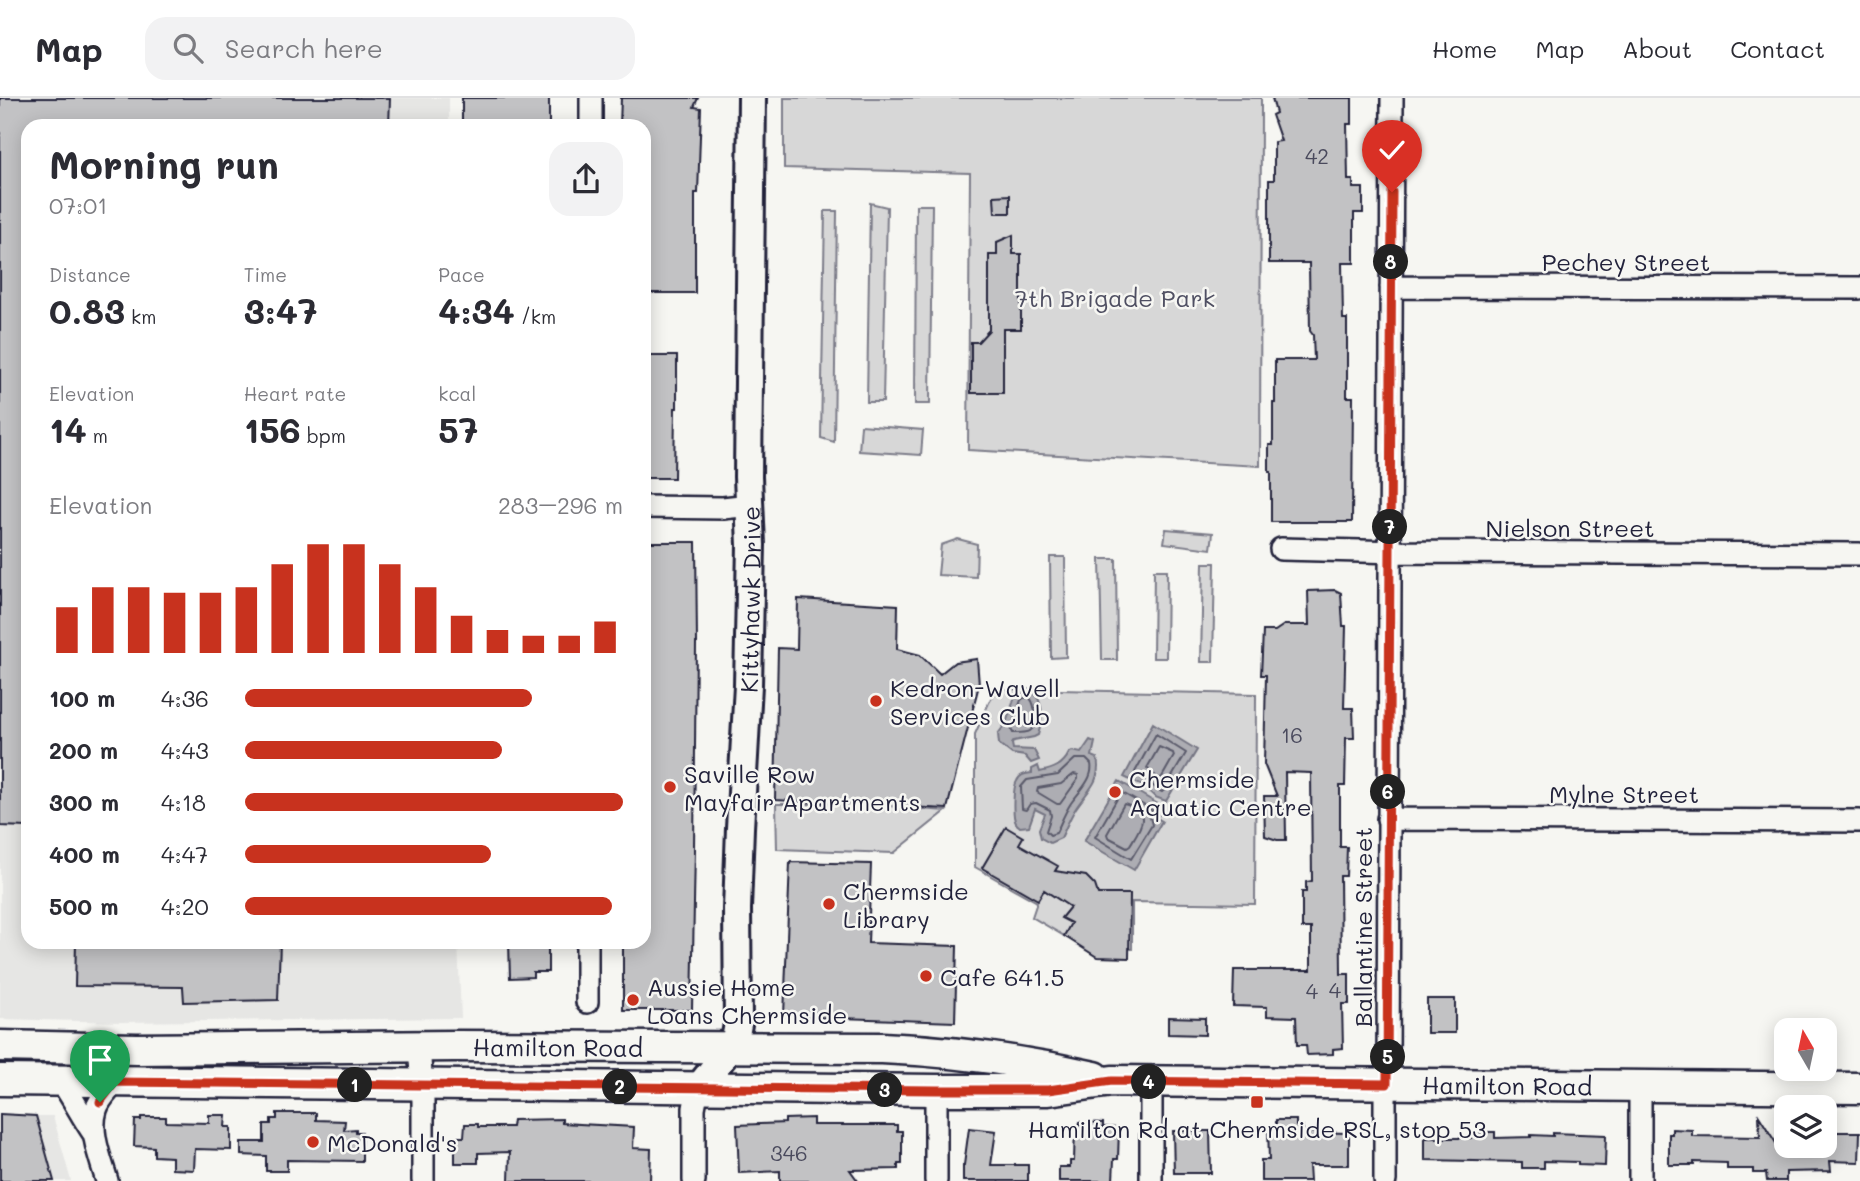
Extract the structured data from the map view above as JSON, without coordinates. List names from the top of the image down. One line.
{"streets":{"main road":["Hamilton Road"],"street":["Pechey Street","Nielson Street","Kittyhawk Drive","Mylne Street","Ballantine Street"]},"crossings":[["Pechey Street","Ballantine Street"],["Nielson Street","Ballantine Street"],["Kittyhawk Drive","Hamilton Road"],["Mylne Street","Ballantine Street"],["Ballantine Street","Hamilton Road"]],"parks":["7th Brigade Park"],"places":{"other":["Kedron-Wavell Services Club","Saville Row Mayfair Apartments","Chermside Aquatic Centre","Chermside Library","Cafe 641.5","Aussie Home Loans Chermside","McDonald's"],"transit":["Hamilton Rd at Chermside RSL, stop 53"]},"house_numbers":["42","16","4","4","346"],"north":"top","page":{"header":"Map","search":"Search here","nav":["Home","Map","About","Contact"],"heading":["Morning run","07:01"],"stats":[["Distance","0.83 km"],["Time","3:47"],["Pace","4:34 /km"],["Elevation","14 m"],["Heart rate","156 bpm"],["kcal","57"]],"pins":["8","7","6","5","4","1","2","3"],"chart":["Elevation","283–296 m"],"list":[{"name":"100 m","note":"4:36"},{"name":"200 m","note":"4:43"},{"name":"300 m","note":"4:18"},{"name":"400 m","note":"4:47"},{"name":"500 m","note":"4:20"}]}}
